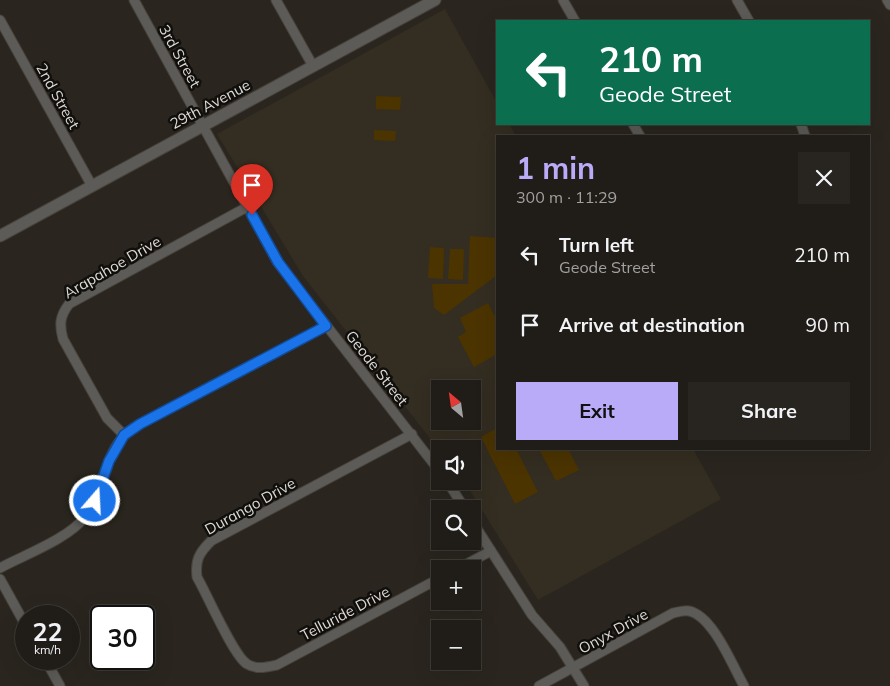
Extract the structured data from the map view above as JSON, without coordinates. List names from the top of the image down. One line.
{"streets":{"street":["3rd Street","2nd Street","29th Avenue","Arapahoe Drive","Geode Street","Durango Drive","Telluride Drive","Onyx Drive"]},"crossings":[["3rd Street","29th Avenue"],["3rd Street","Geode Street"],["2nd Street","29th Avenue"],["29th Avenue","Geode Street"],["Arapahoe Drive","Geode Street"],["Geode Street","Durango Drive"],["Durango Drive","Telluride Drive"]],"north":"top left","page":{"turn":["210 m","Geode Street"],"heading":["1 min","300 m · 11:29"],"list":[{"name":"Turn left","note":"Geode Street","value":"210 m"},{"name":"Arrive at destination","value":"90 m"}],"buttons":["Exit","Share"],"map_buttons":["+","−"],"speed":"22 km/h","limit":"30"}}
